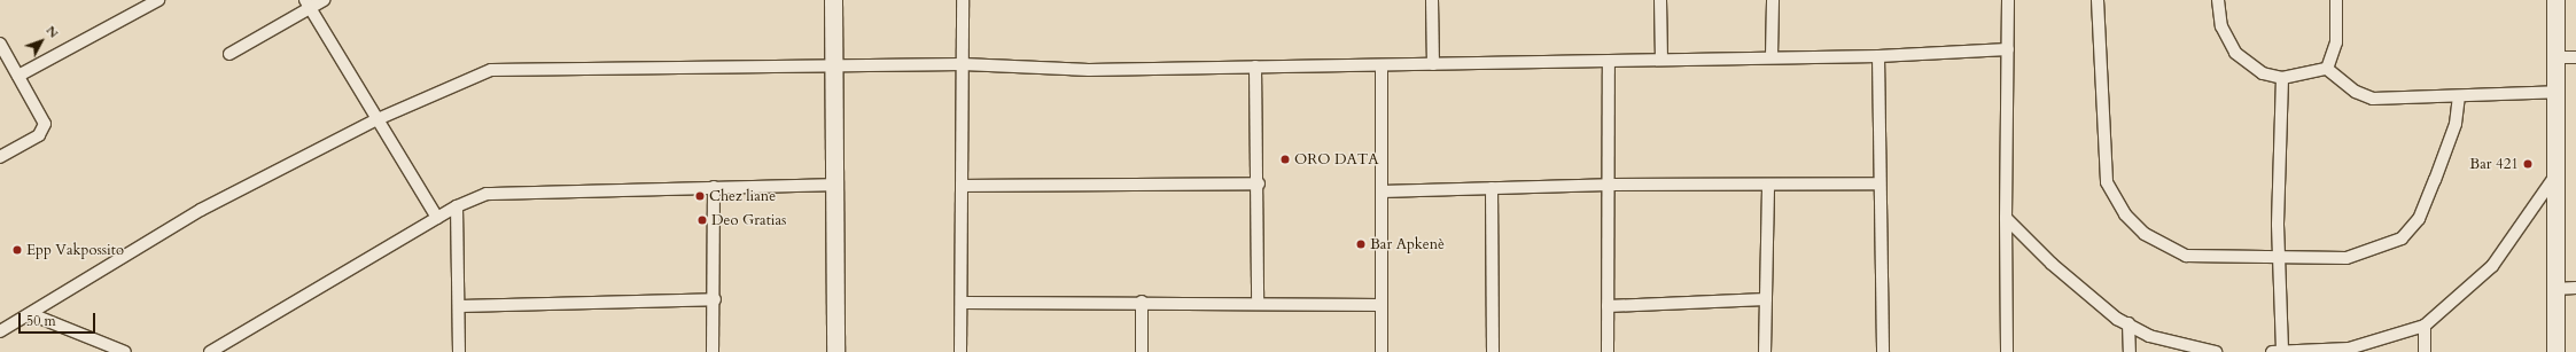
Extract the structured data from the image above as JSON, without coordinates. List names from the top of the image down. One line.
{"places":["ORO DATA","Bar 421","Chez liane","Deo Gratias","Bar Apkenè","Epp Vakpossito"],"scale_bar":"50 m","north":"top right"}
